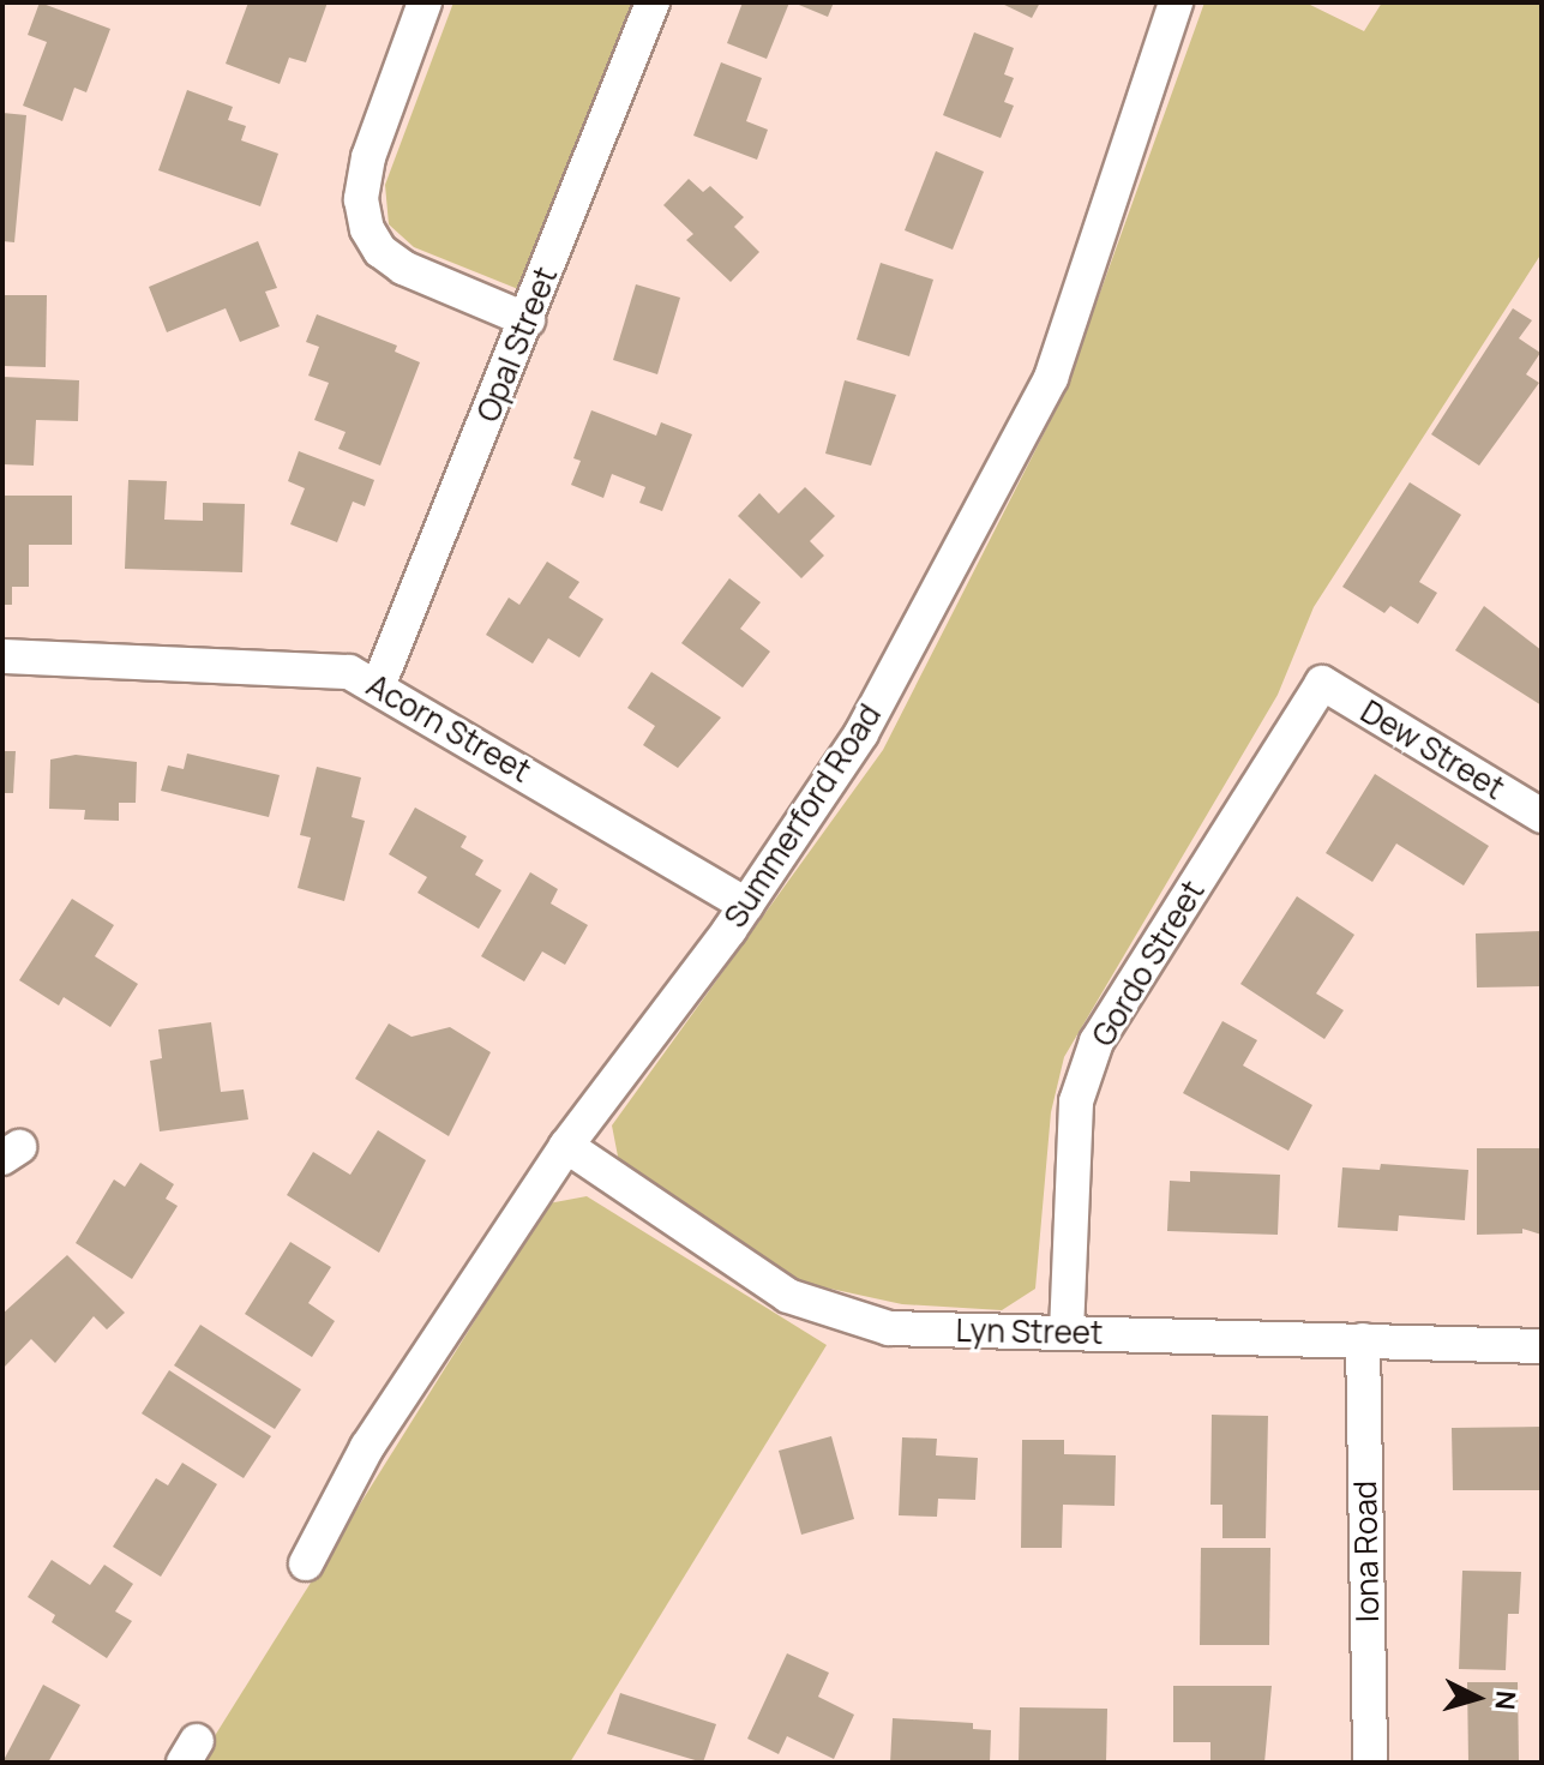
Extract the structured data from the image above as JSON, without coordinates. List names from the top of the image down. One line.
{"streets":{"street":["Opal Street","Acorn Street","Dew Street","Summerford Road","Gordo Street","Lyn Street","Iona Road"]},"crossings":[["Opal Street","Acorn Street"],["Acorn Street","Summerford Road"],["Dew Street","Gordo Street"],["Summerford Road","Lyn Street"],["Gordo Street","Lyn Street"],["Lyn Street","Iona Road"]],"north":"right"}
